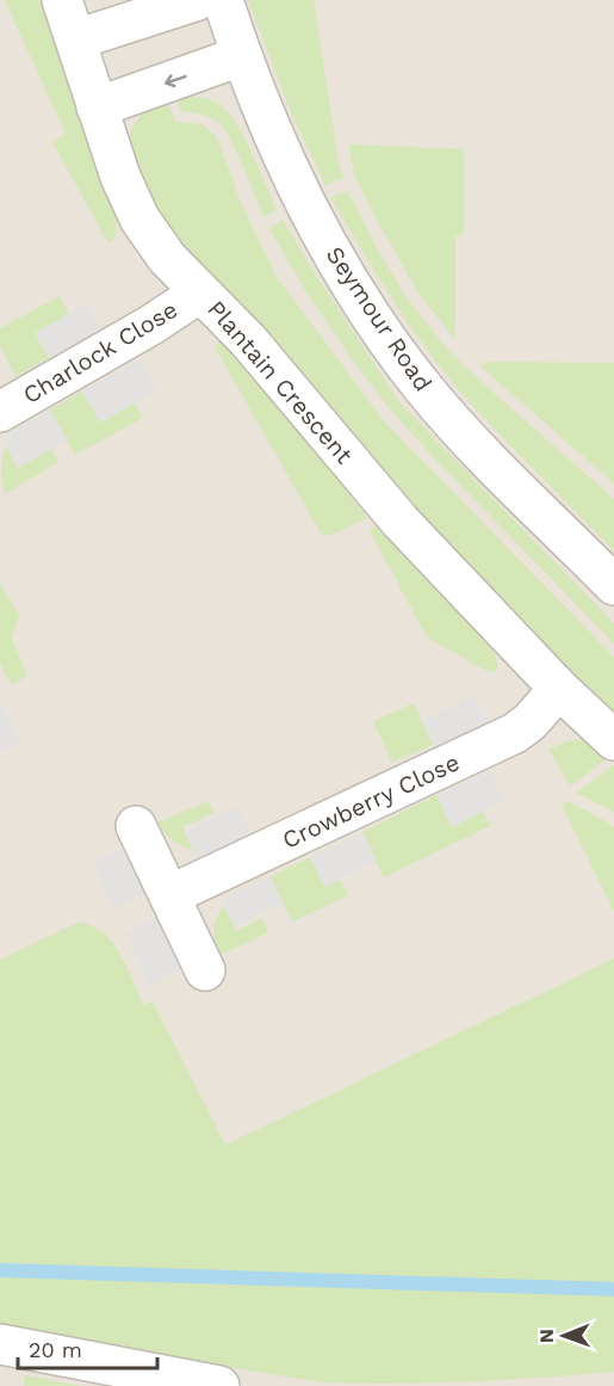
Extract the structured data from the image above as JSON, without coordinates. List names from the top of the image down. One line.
{"streets":{"street":["Seymour Road","Charlock Close","Plantain Crescent","Crowberry Close"]},"crossings":[["Charlock Close","Plantain Crescent"],["Plantain Crescent","Crowberry Close"]],"scale_bar":"20 m","north":"left"}
